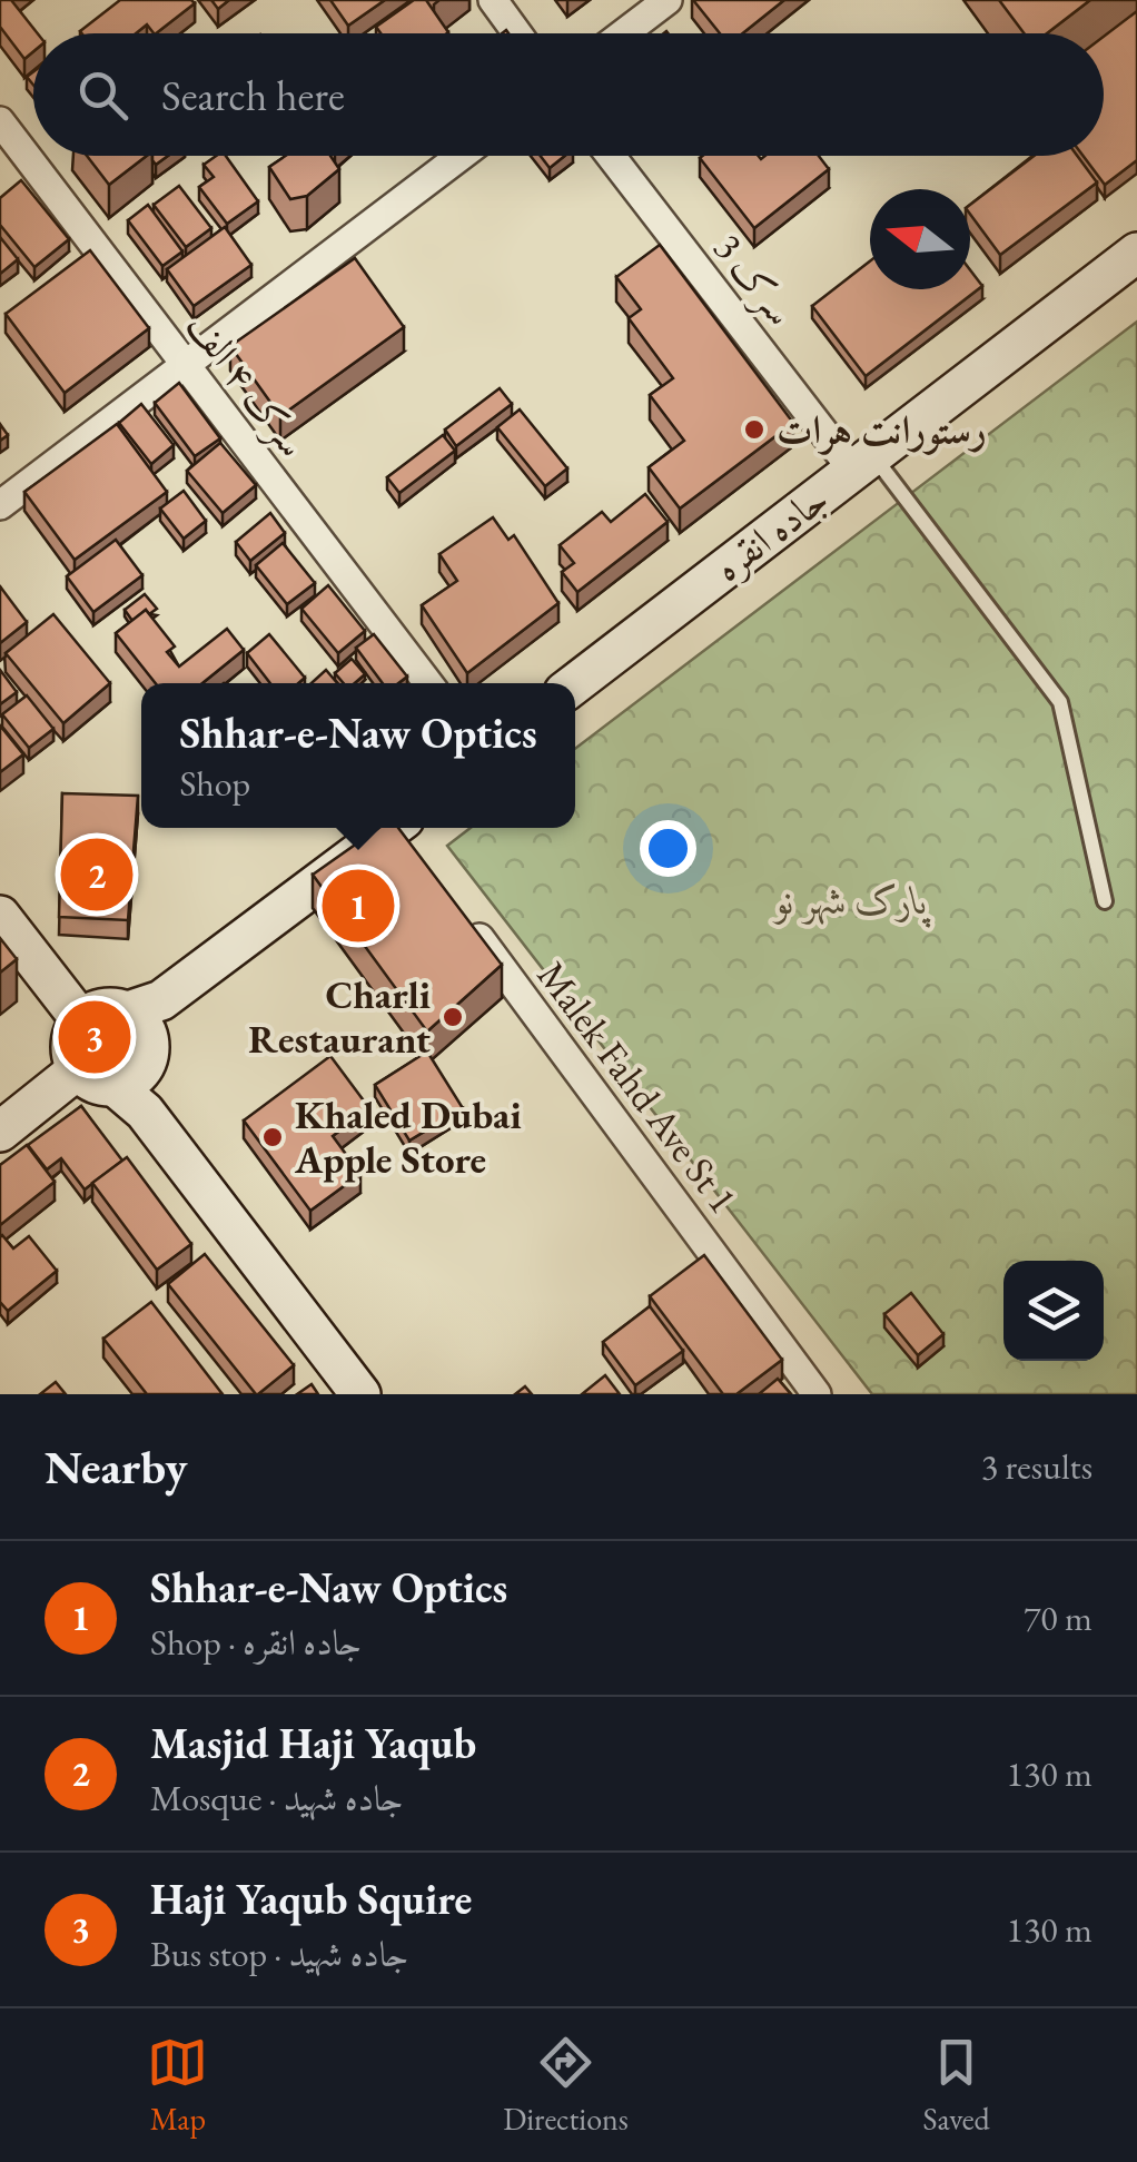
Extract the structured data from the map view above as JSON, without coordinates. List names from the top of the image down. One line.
{"streets":{"main road":["جاده انقره"],"street":["سرک 3","سرک ۴ الف","Malek Fahd Ave St 1"]},"crossings":[["سرک 3","جاده انقره"]],"parks":["پارک شهر نو"],"places":["رستورانت هرات","Charli Restaurant","Khaled Dubai Apple Store"],"north":"left","page":{"search":"Search here","popup":["Shhar-e-Naw Optics","Shop"],"pins":["2","1","3"],"heading":["Nearby","3 results"],"list":[{"mark":"1","name":"Shhar-e-Naw Optics","note":"Shop · جاده انقره","value":"70 m"},{"mark":"2","name":"Masjid Haji Yaqub","note":"Mosque · جاده شهید","value":"130 m"},{"mark":"3","name":"Haji Yaqub Squire","note":"Bus stop · جاده شهید","value":"130 m"}],"nav":["Map","Directions","Saved"]}}
